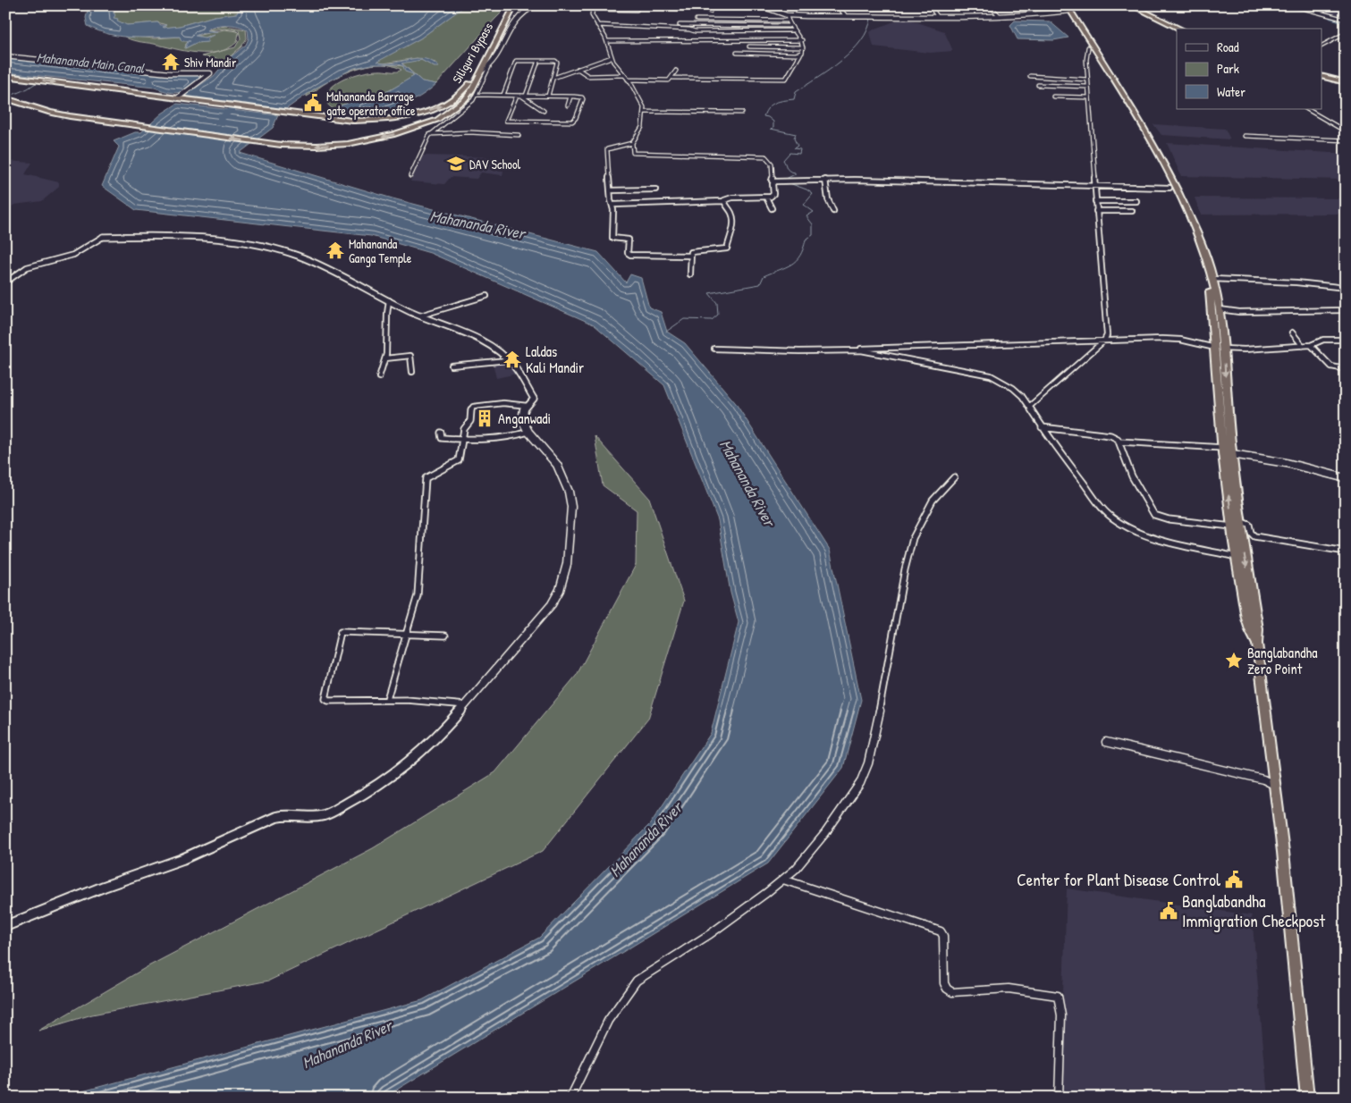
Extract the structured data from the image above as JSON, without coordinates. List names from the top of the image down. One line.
{"streets":{"highway":["Siliguri Bypass"]},"water":["Mahananda Main Canal","Mahananda River"],"places":{"temple":["Shiv Mandir","Mahananda Ganga Temple","Laldas Kali Mandir"],"public building":["Mahananda Barrage gate operator office","Center for Plant Disease Control","Banglabandha Immigration Checkpost"],"school or university":["DAV School"],"building":["Anganwadi"],"place":["Banglabandha Zero Point"]},"legend":["Road","Park","Water"]}
